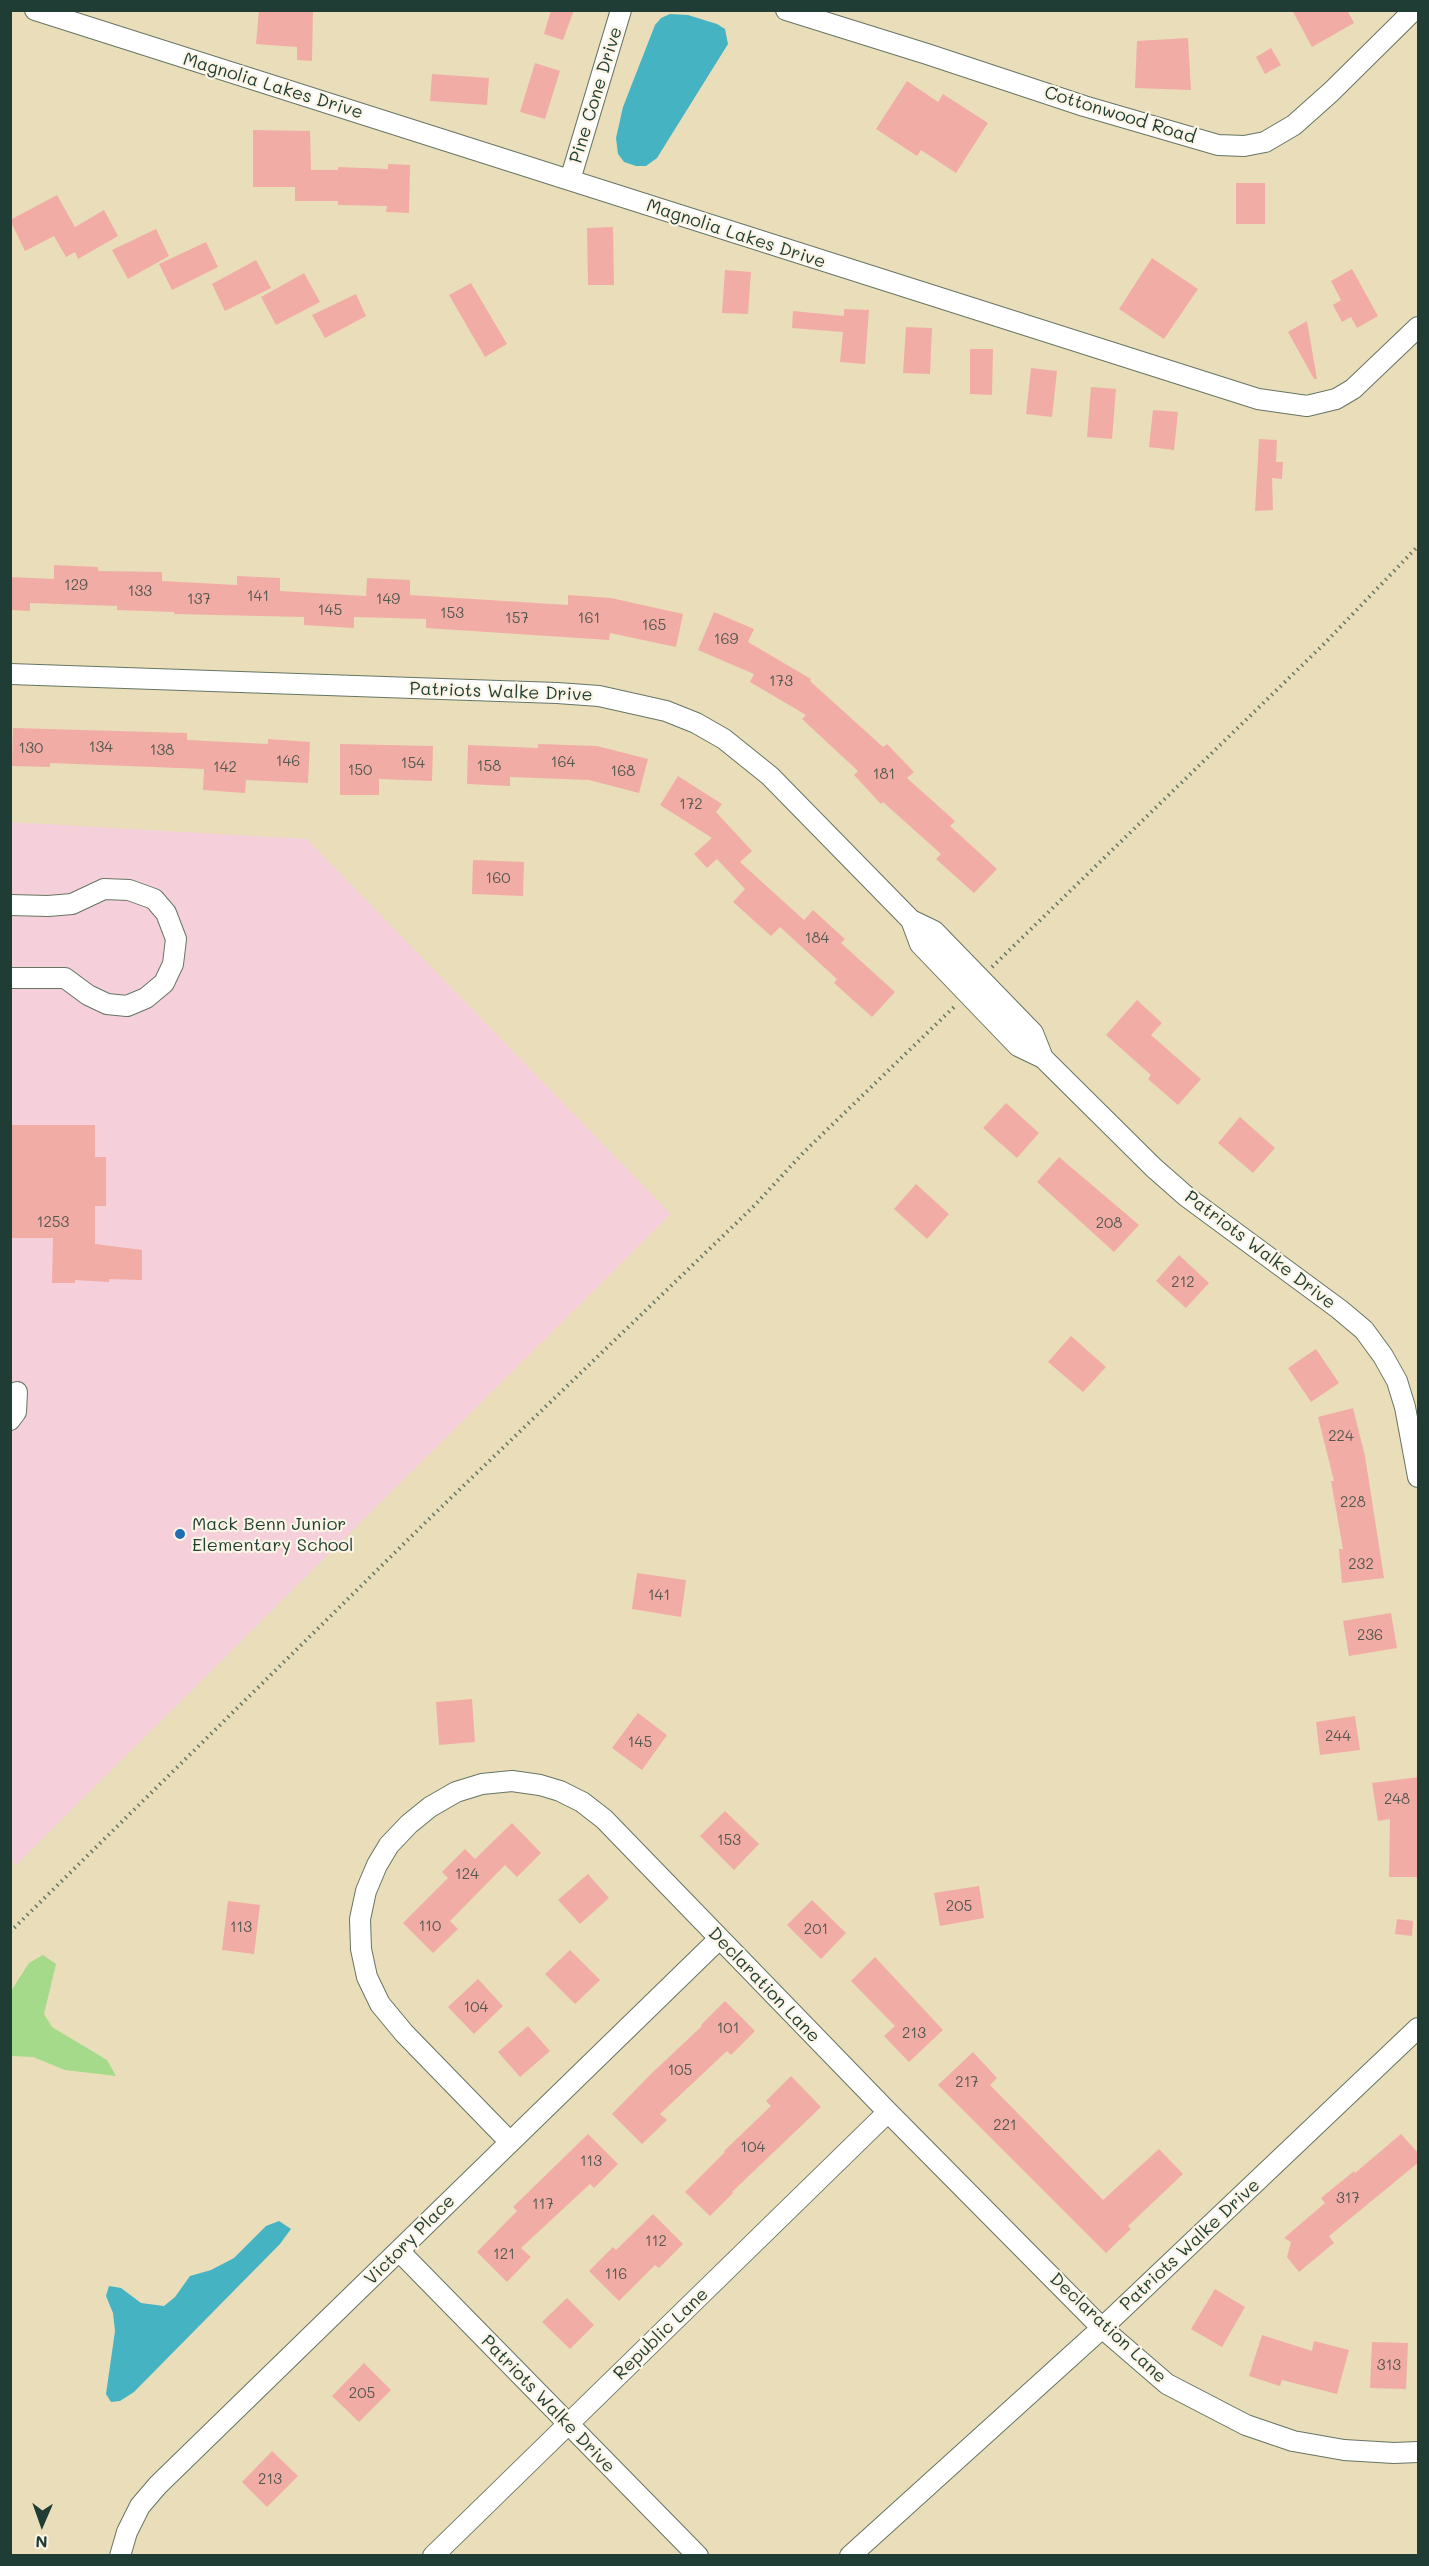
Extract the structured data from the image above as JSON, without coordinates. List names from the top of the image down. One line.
{"streets":{"street":["Magnolia Lakes Drive","Pine Cone Drive","Cottonwood Road","Patriots Walke Drive","Declaration Lane","Victory Place","Republic Lane"]},"crossings":[["Magnolia Lakes Drive","Pine Cone Drive"],["Patriots Walke Drive","Declaration Lane"],["Patriots Walke Drive","Victory Place"],["Patriots Walke Drive","Republic Lane"],["Declaration Lane","Victory Place"],["Declaration Lane","Republic Lane"]],"places":["Mack Benn Junior Elementary School"],"house_numbers":["129","133","141","137","149","145","153","157","161","165","169","173","134","130","138","146","164","154","158","142","150","168","181","172","160","184","1253","208","212","224","228","232","141","236","244","145","248","153","124","205","110","113","201","104","101","213","105","217","221","104","113","317","117","112","121","116","313","205","213"],"north":"bottom"}
